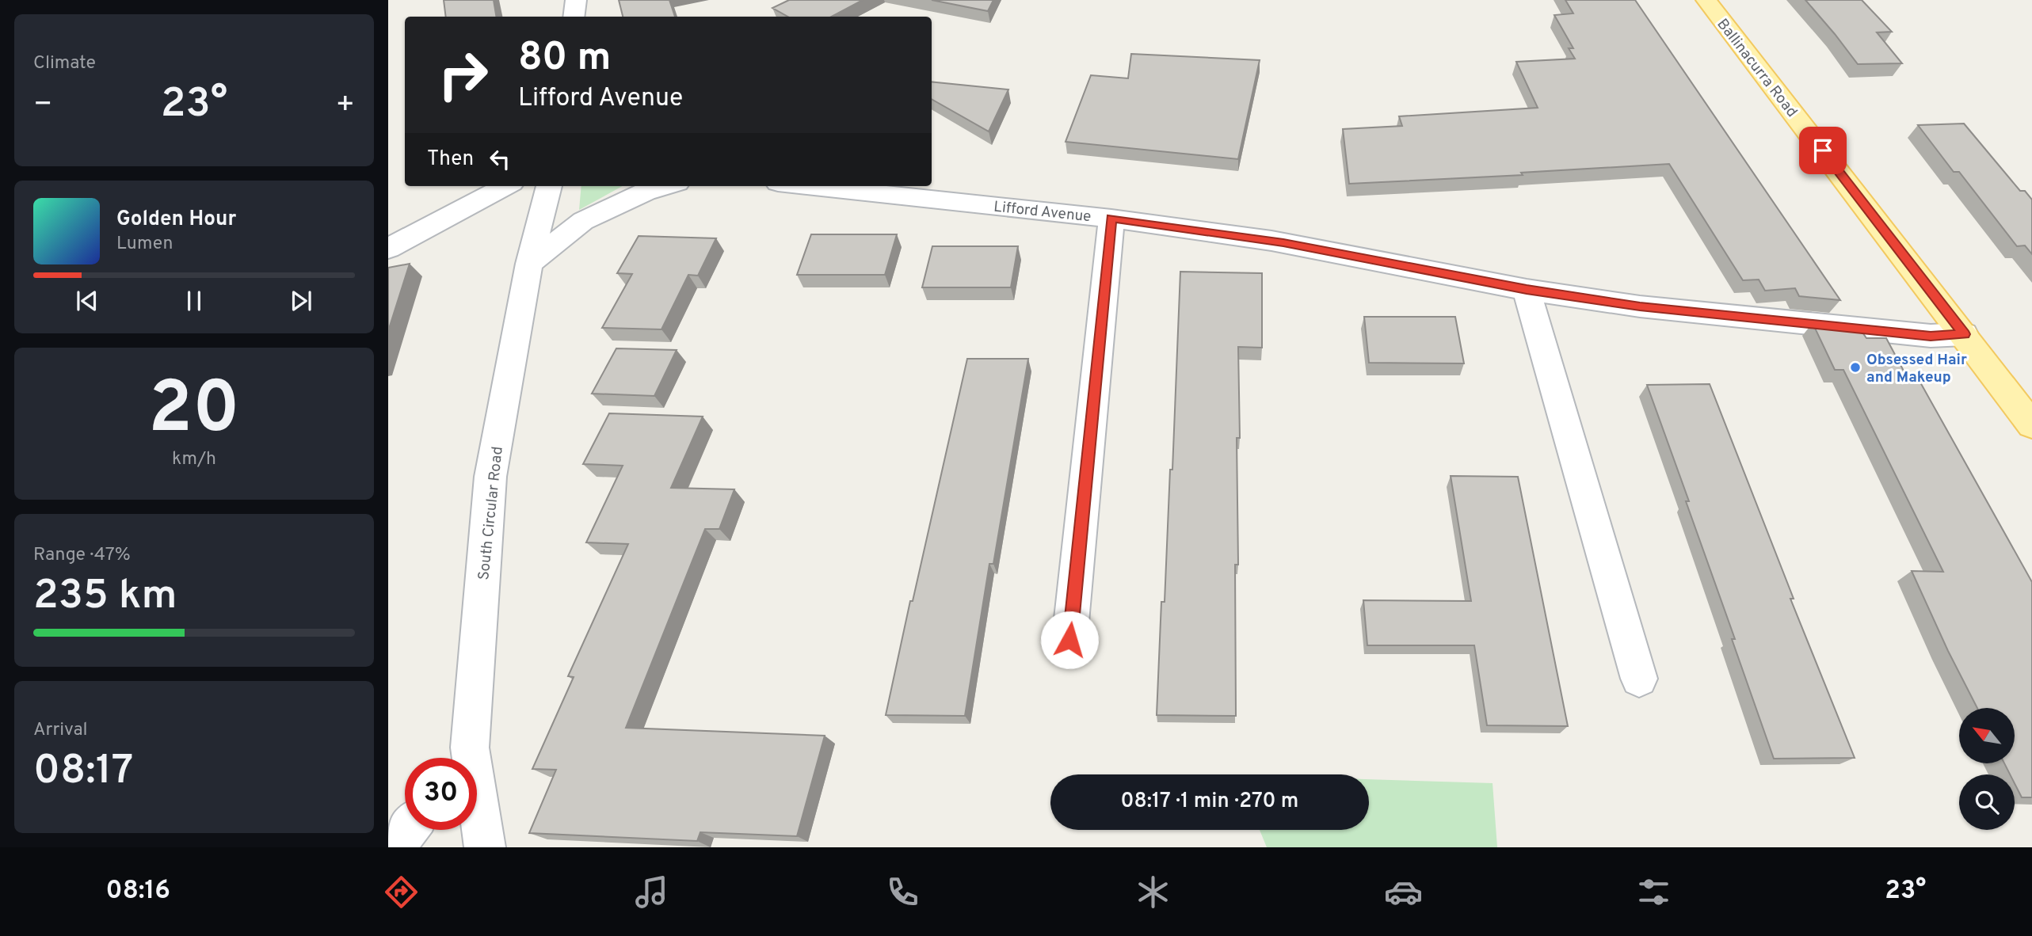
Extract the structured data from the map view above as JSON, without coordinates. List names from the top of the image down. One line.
{"streets":{"main road":["Ballinacurra Road"],"street":["Lifford Avenue","South Circular Road"]},"crossings":[["Ballinacurra Road","Lifford Avenue"]],"places":["Obsessed Hair and Makeup"],"north":"top left","page":{"tile":["Climate",["20","km/h"],["Range · 47%","235 km"],["Arrival","08:17"]],"turn":["80 m","Lifford Avenue"],"heat":["−","23°","+"],"then":"Then","song":["Golden Hour","Lumen"],"limit":"30","trip":"08:17 · 1 min · 270 m","tabs":["08:16","23°"]}}
